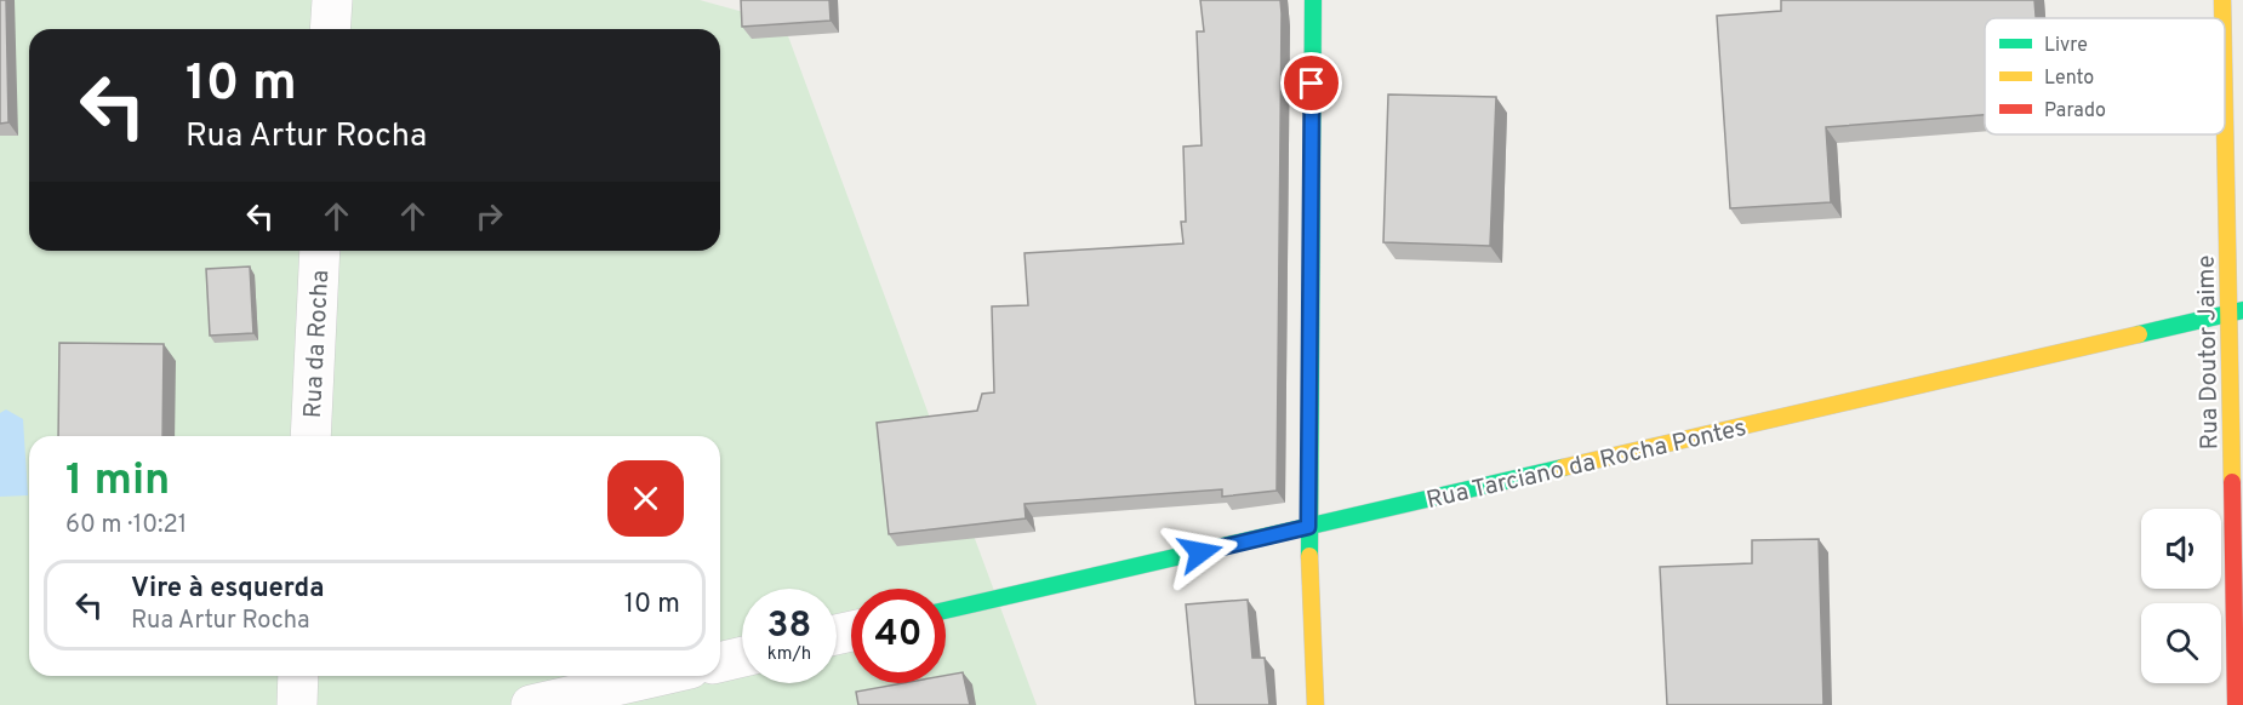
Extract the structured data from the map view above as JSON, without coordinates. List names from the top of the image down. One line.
{"streets":{"street":["Rua da Rocha","Rua Doutor Jaime","Rua Tarciano da Rocha Pontes"]},"crossings":[["Rua Doutor Jaime","Rua Tarciano da Rocha Pontes"]],"legend":["Livre","Lento","Parado"],"page":{"turn":["10 m","Rua Artur Rocha"],"heading":["1 min","60 m · 10:21"],"list":[{"name":"Vire à esquerda","note":"Rua Artur Rocha","value":"10 m"}],"speed":"38 km/h","limit":"40"}}
